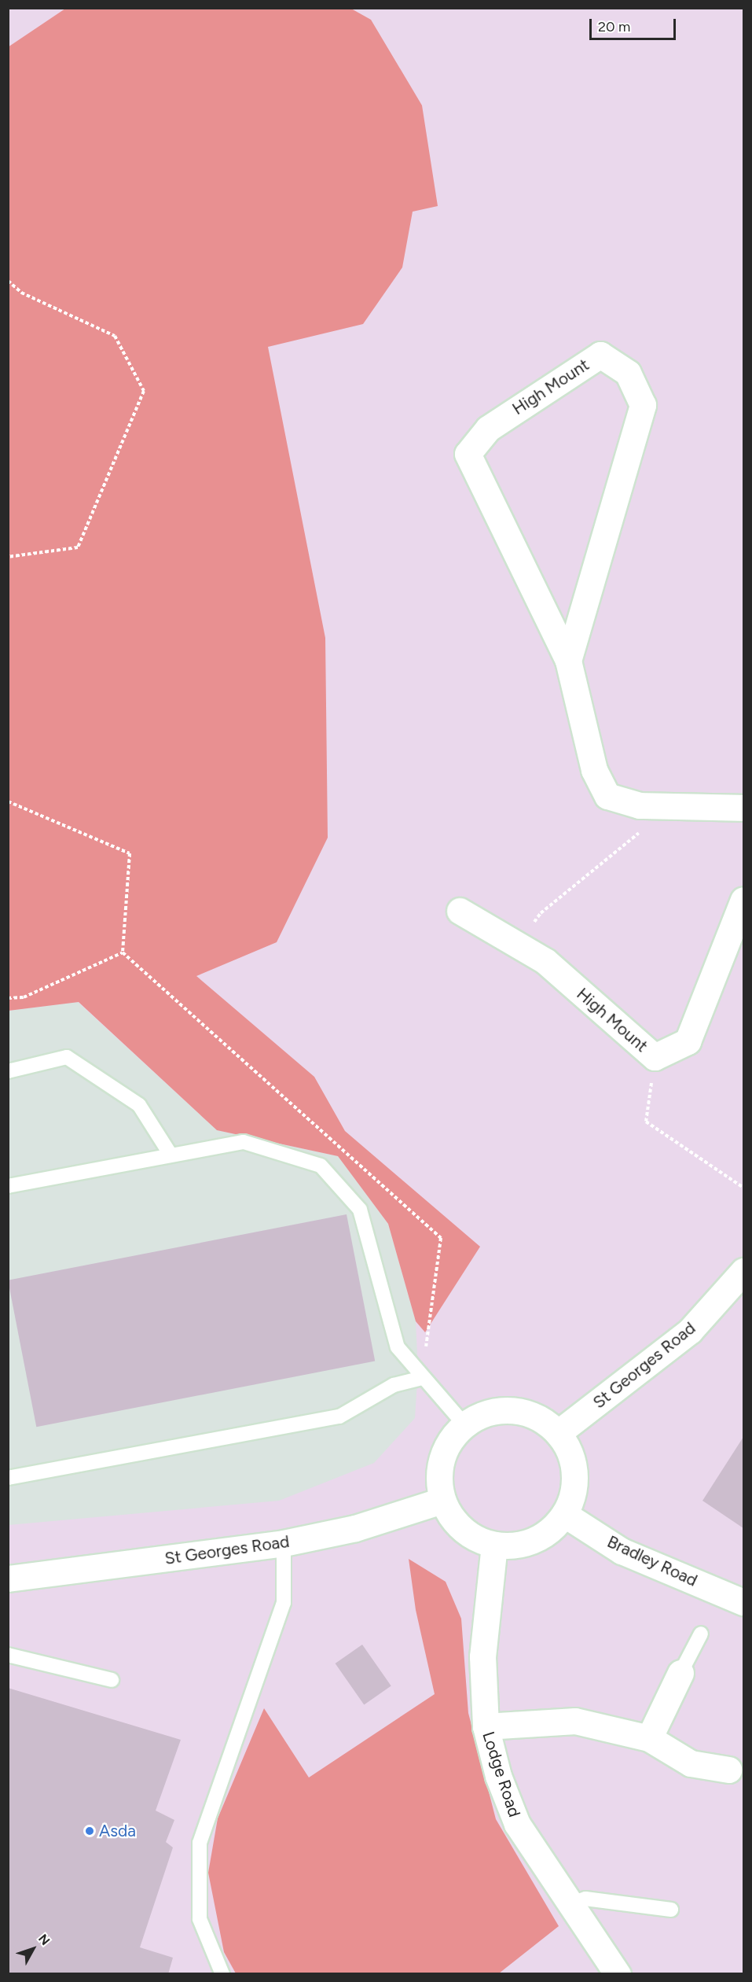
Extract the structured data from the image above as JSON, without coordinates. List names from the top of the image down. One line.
{"streets":{"street":["High Mount","St Georges Road","Bradley Road","Lodge Road"]},"crossings":[["St Georges Road","Bradley Road"],["St Georges Road","Lodge Road"],["Bradley Road","Lodge Road"]],"places":["Asda"],"scale_bar":"20 m","north":"top right"}
